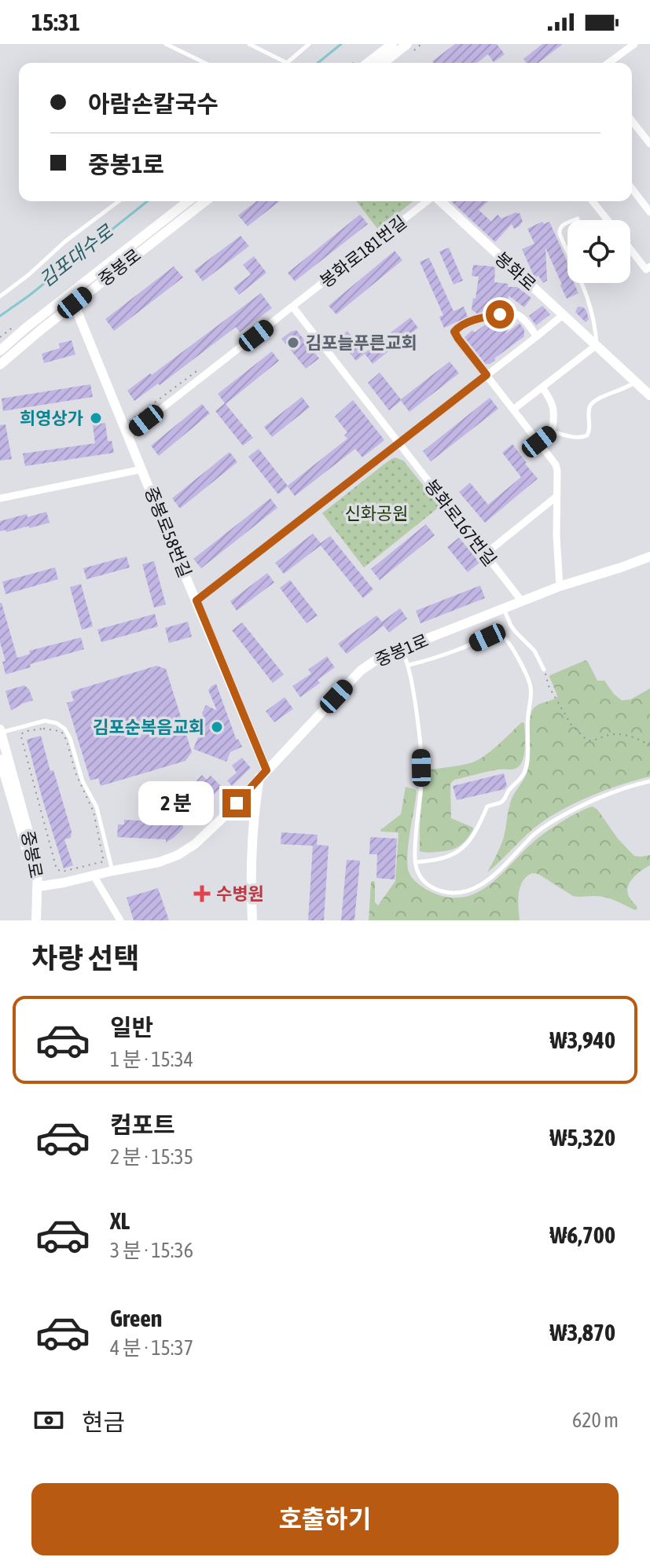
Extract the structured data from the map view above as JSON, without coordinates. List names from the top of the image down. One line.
{"streets":{"street":["봉화로181번길","중봉로","봉화로","봉화로167번길","중봉로58번길","중봉1로"]},"crossings":[["봉화로181번길","중봉로58번길"],["중봉로","중봉로58번길"],["중봉로","중봉1로"],["봉화로167번길","중봉1로"],["중봉로58번길","중봉1로"]],"water":["김포대수로"],"parks":["신화공원"],"places":{"other":["김포늘푸른교회","희영상가","김포순복음교회"],"health":["수병원"]},"page":{"status":"15:31","banner":["아람손칼국수","중봉1로"],"bubble":"2 분","heading":"차량 선택","list":[{"name":"일반","note":"1 분 · 15:34","value":"₩3,940"},{"name":"컴포트","note":"2 분 · 15:35","value":"₩5,320"},{"name":"XL","note":"3 분 · 15:36","value":"₩6,700"},{"name":"Green","note":"4 분 · 15:37","value":"₩3,870"}],"pay":["현금","620 m"],"buttons":"호출하기"}}
